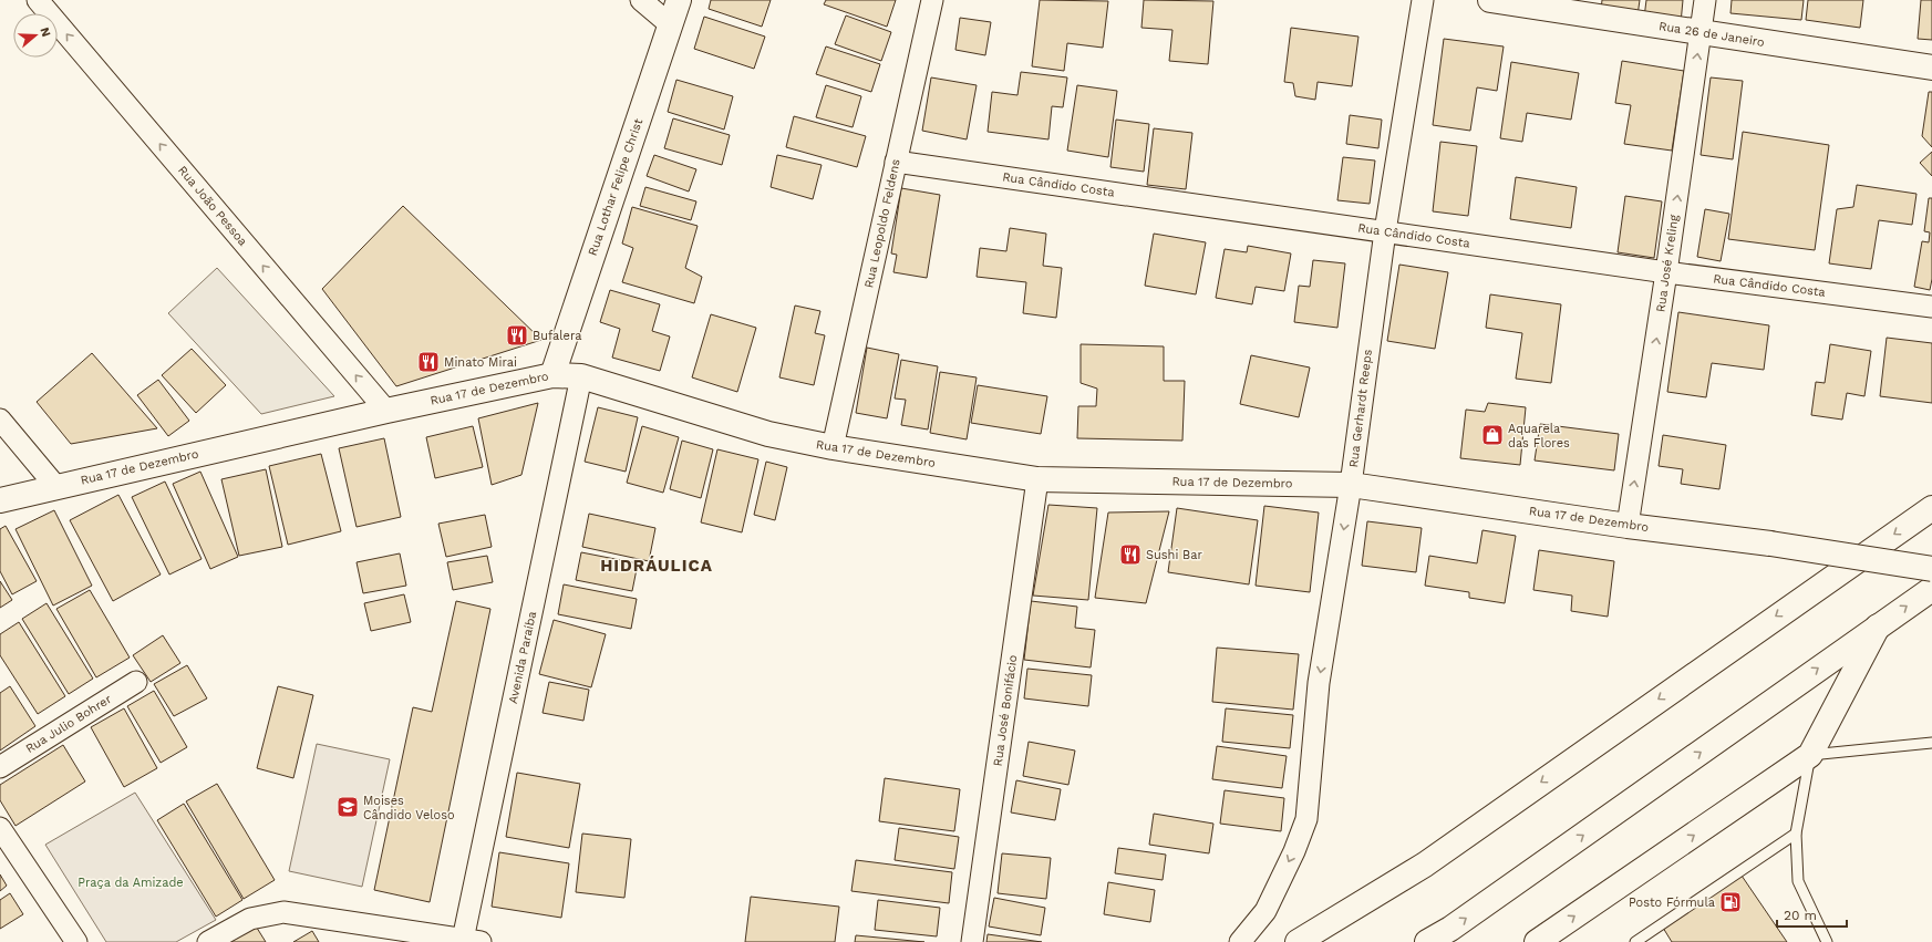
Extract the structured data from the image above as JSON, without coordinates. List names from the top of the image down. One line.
{"streets":{"main road":["Rua 26 de Janeiro","Rua Lothar Felipe Christ","Rua 17 de Dezembro"],"street":["Rua Cândido Costa","Rua João Pessoa","Rua Leopoldo Feldens","Rua José Kreling","Rua Gerhardt Reeps","Avenida Paraíba","Rua José Bonifácio","Rua Julio Bohrer"]},"crossings":[["Rua 26 de Janeiro","Rua José Kreling"],["Rua Cândido Costa","Rua Leopoldo Feldens"],["Rua Cândido Costa","Rua José Kreling"],["Rua Cândido Costa","Rua Gerhardt Reeps"],["Rua Lothar Felipe Christ","Rua 17 de Dezembro"],["Rua João Pessoa","Rua 17 de Dezembro"],["Rua Leopoldo Feldens","Rua 17 de Dezembro"],["Rua José Kreling","Rua 17 de Dezembro"],["Rua 17 de Dezembro","Rua Gerhardt Reeps"],["Rua 17 de Dezembro","Avenida Paraíba"],["Rua 17 de Dezembro","Rua José Bonifácio"]],"one_way":["Rua João Pessoa","Rua José Kreling","Rua Gerhardt Reeps"],"districts":["HIDRÁULICA"],"parks":["Praça da Amizade"],"places":{"restaurant":["Bufalera","Minato Mirai","Sushi Bar"],"shop":["Aquarela das Flores"],"school or university":["Moises Cândido Veloso"],"fuel station":["Posto Fórmula"]},"scale_bar":"20 m","north":"right"}
